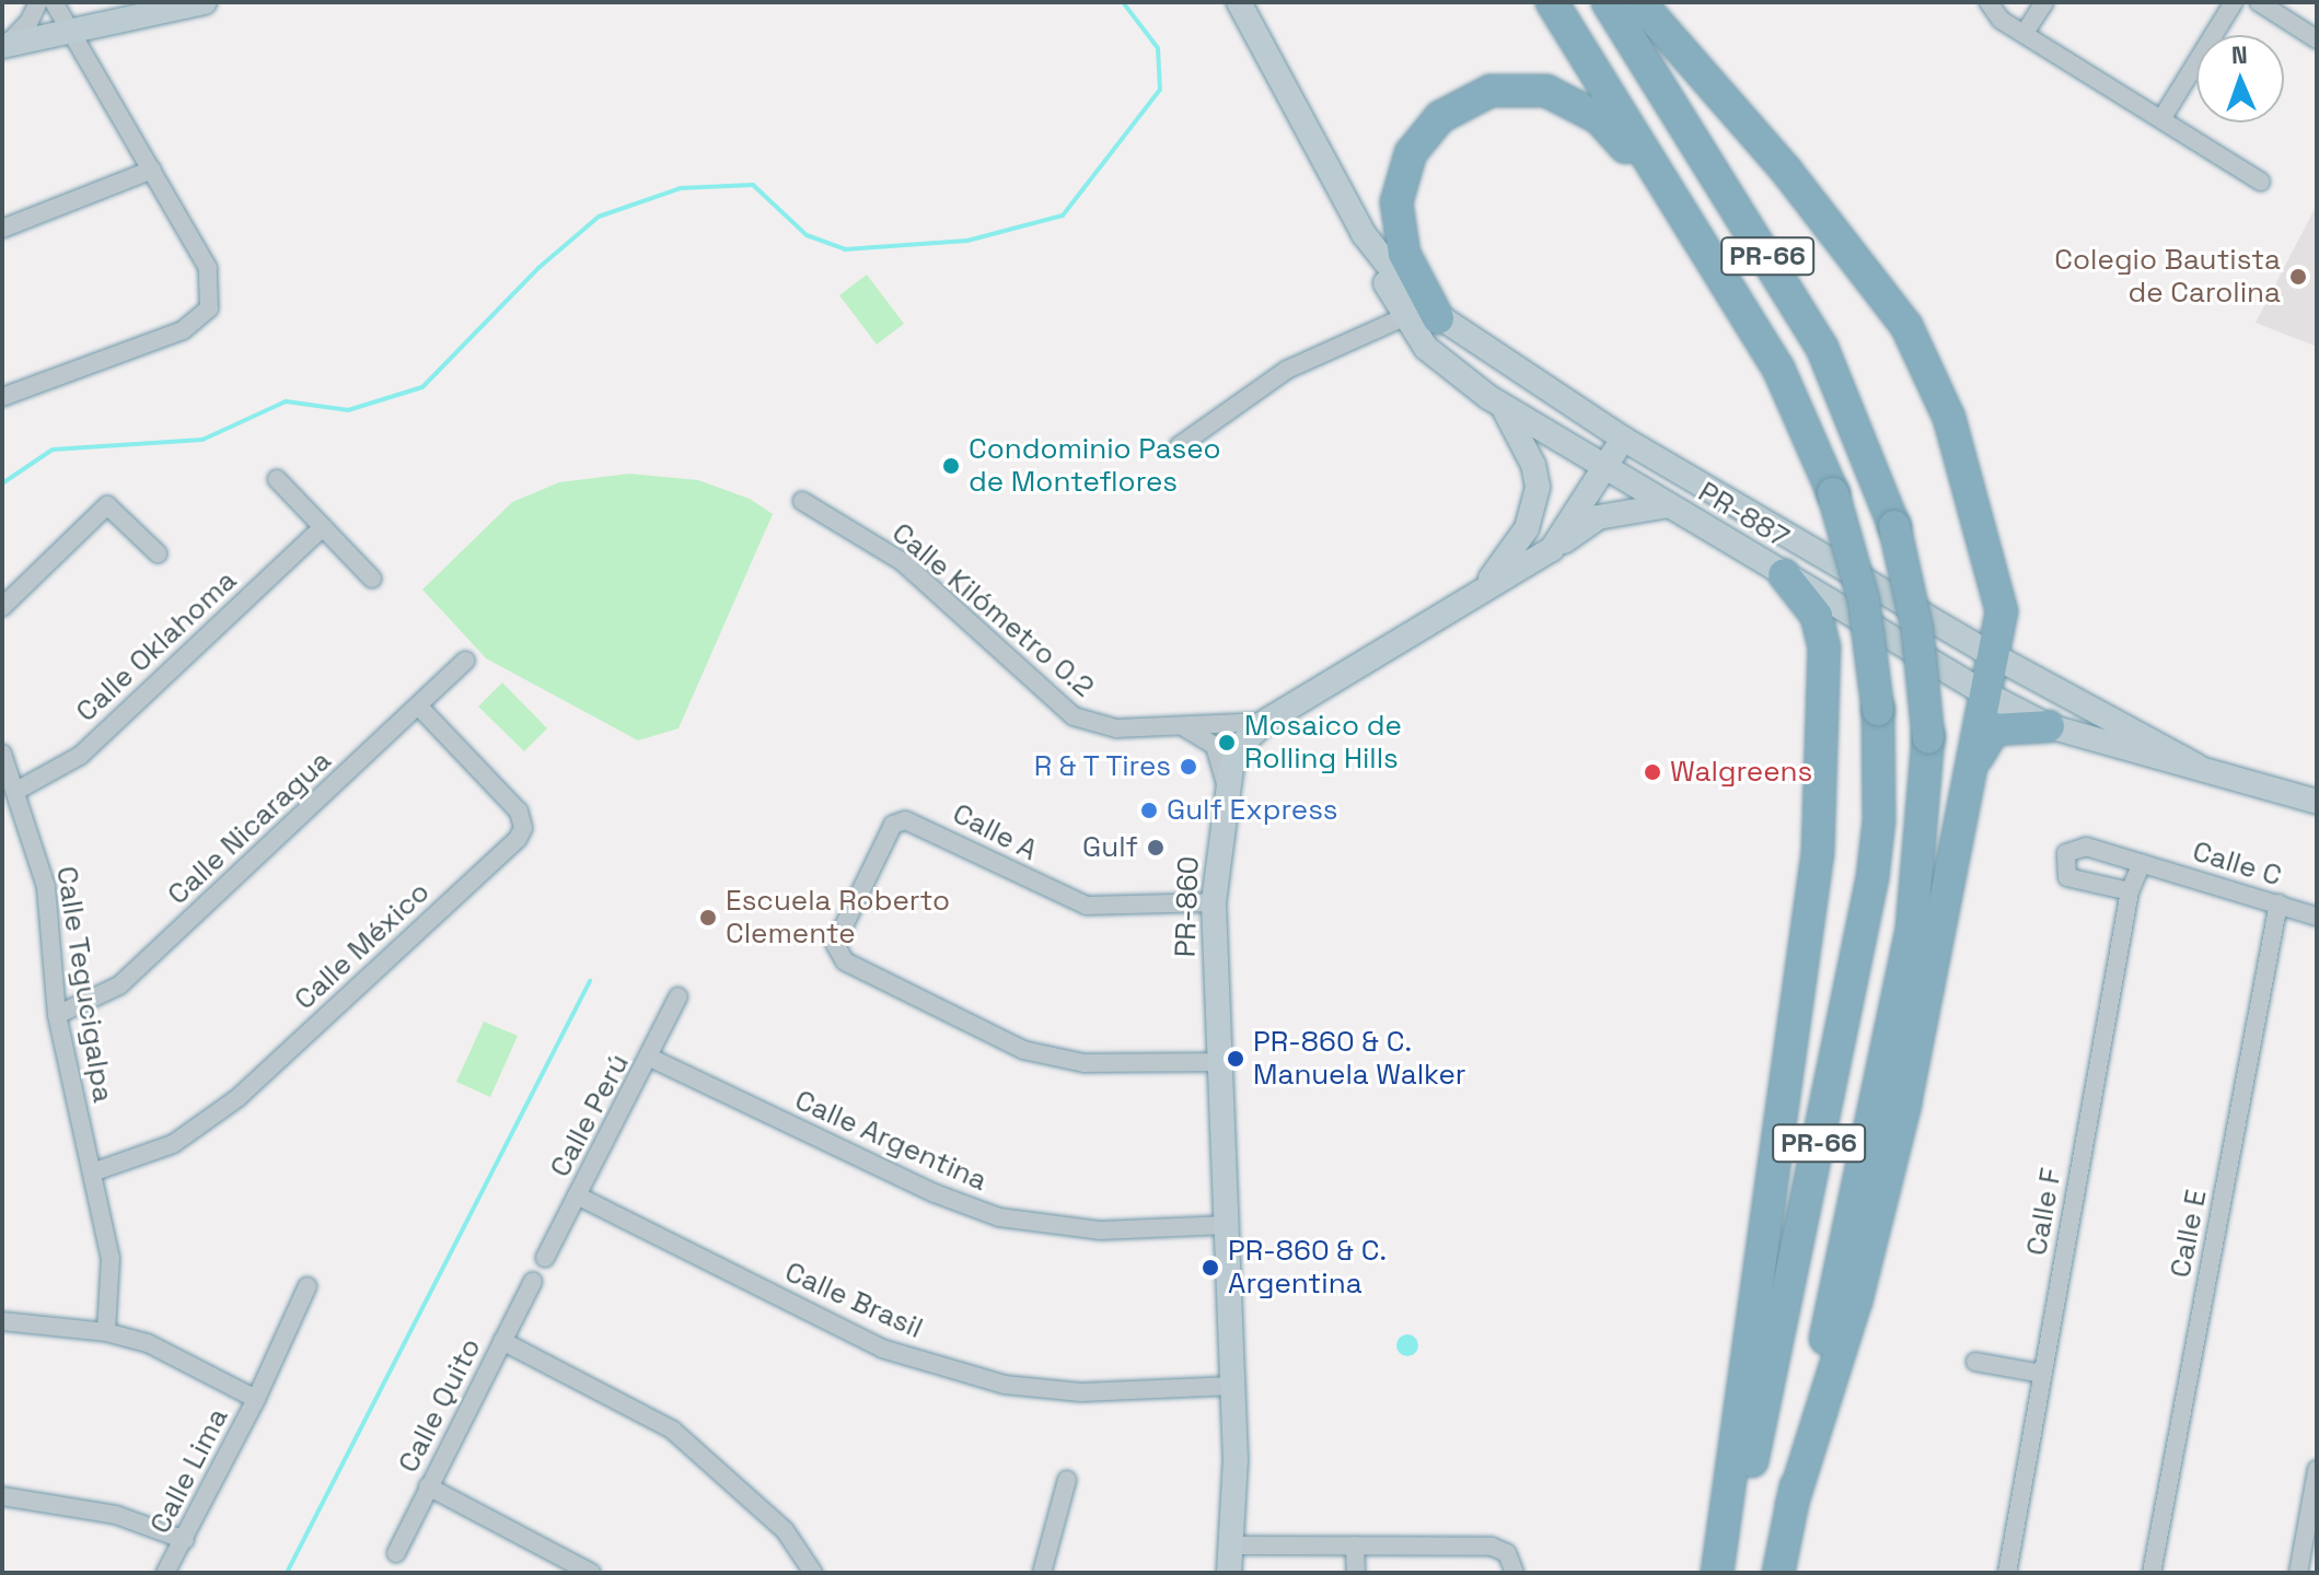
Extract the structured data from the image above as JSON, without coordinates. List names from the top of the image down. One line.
{"streets":{"highway":["PR-66"],"street":["PR-887","Calle Kilómetro 0.2","Calle Oklahoma","Calle Nicaragua","Calle A","Calle C","PR-860","Calle México","Calle Tegucigalpa","Calle Perú","Calle Argentina","Calle F","Calle E","Calle Brasil","Calle Quito","Calle Lima"]},"crossings":[["PR-887","PR-860"],["Calle Kilómetro 0.2","PR-860"],["Calle Oklahoma","Calle Tegucigalpa"],["Calle Nicaragua","Calle México"],["Calle Nicaragua","Calle Tegucigalpa"],["Calle A","PR-860"],["Calle C","Calle F"],["Calle C","Calle E"],["PR-860","Calle Argentina"],["PR-860","Calle Brasil"],["Calle México","Calle Tegucigalpa"],["Calle Tegucigalpa","Calle Lima"],["Calle Perú","Calle Argentina"],["Calle Perú","Calle Brasil"]],"places":["Colegio Bautista de Carolina","Condominio Paseo de Monteflores","Mosaico de Rolling Hills","R & T Tires","Walgreens","Gulf Express","Gulf","Escuela Roberto Clemente","PR-860 & C. Manuela Walker","PR-860 & C. Argentina"],"north":"top"}
